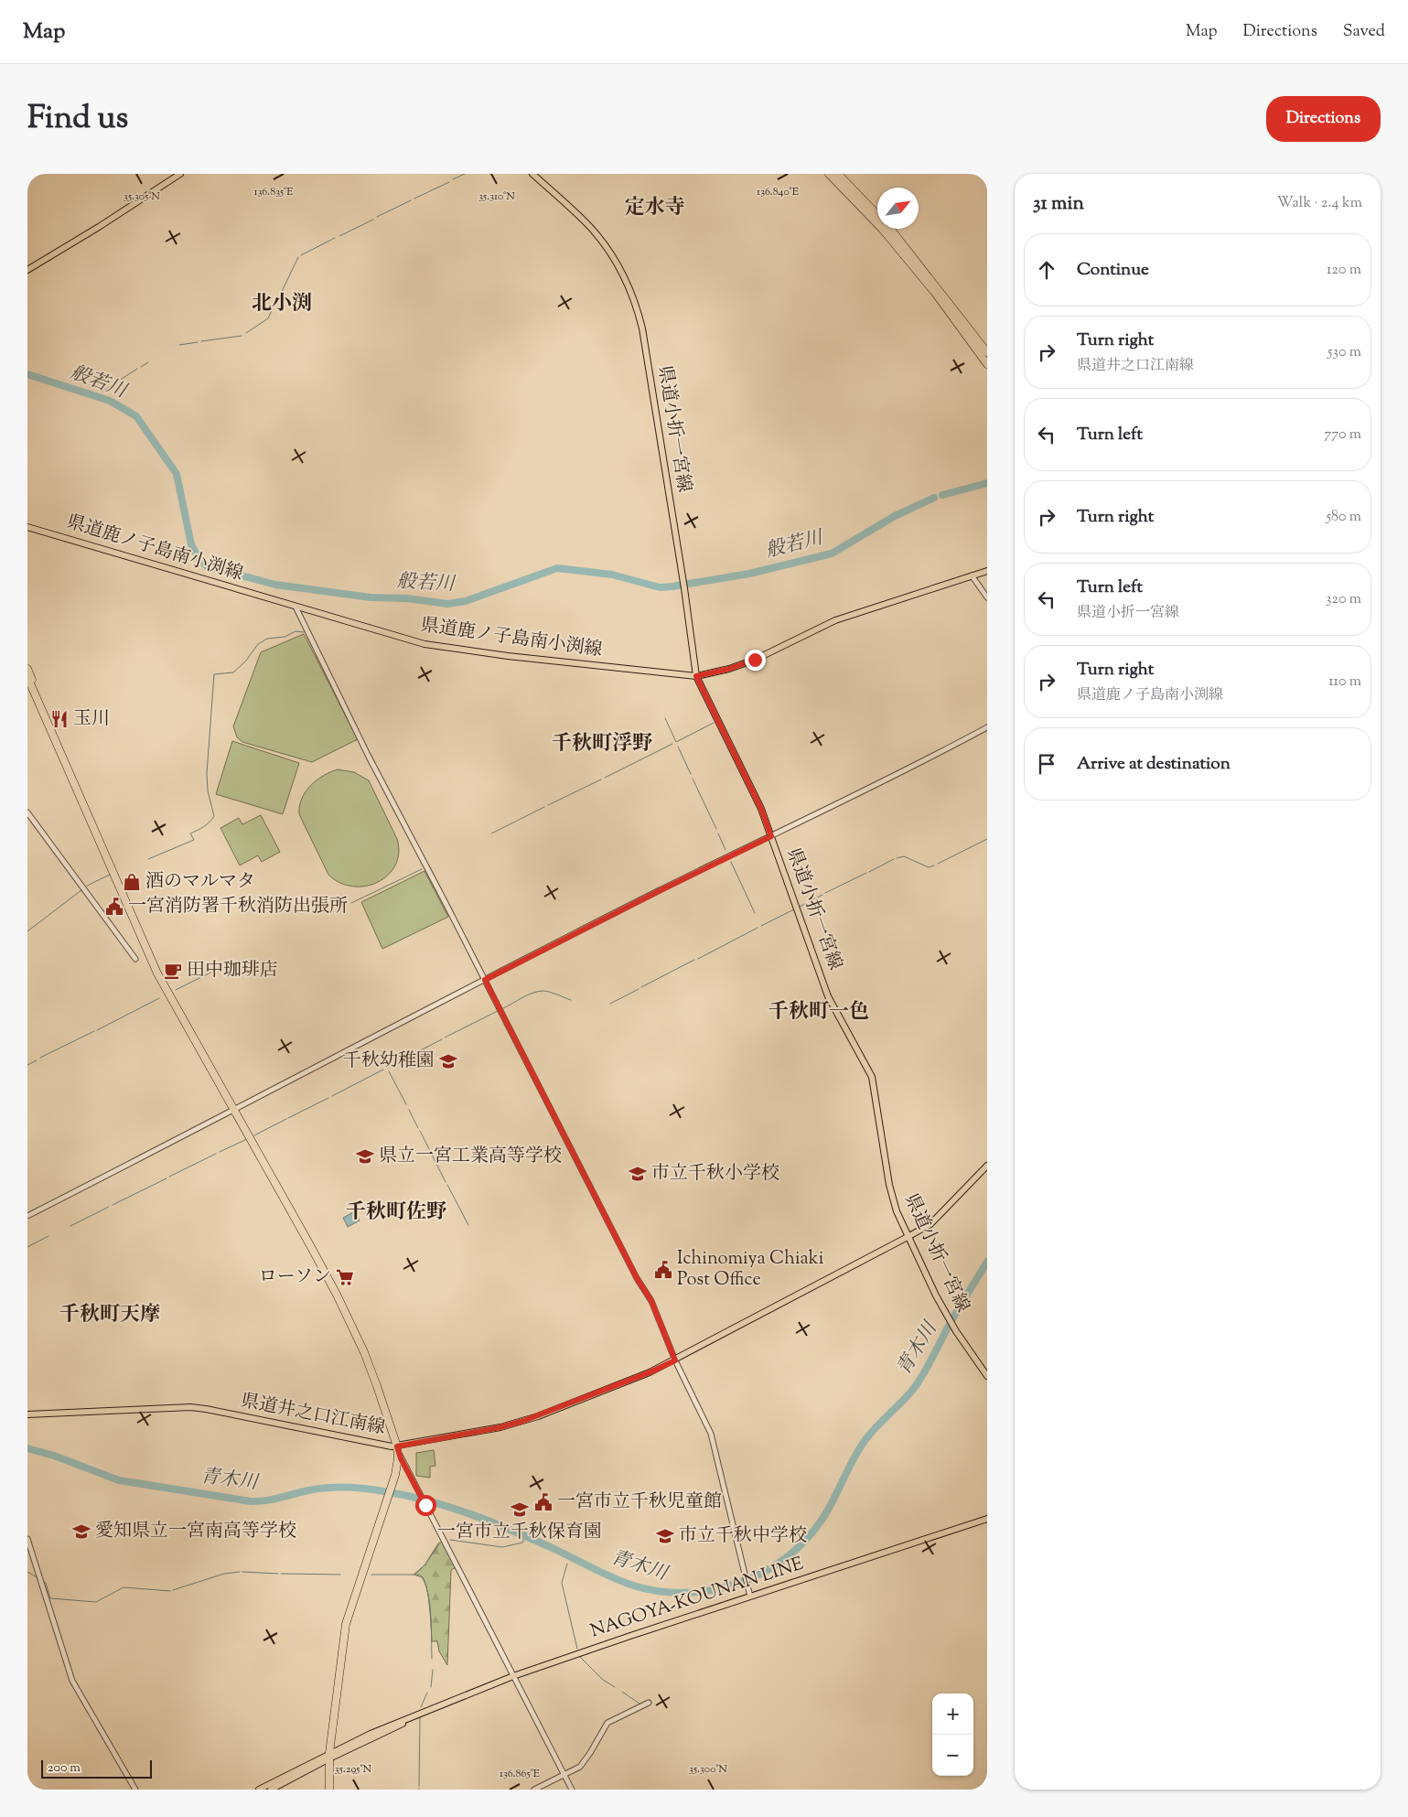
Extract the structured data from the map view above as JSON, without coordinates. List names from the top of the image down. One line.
{"streets":{"main road":["県道小折一宮線","県道鹿ノ子島南小渕線","県道井之口江南線","NAGOYA-KOUNAN LINE"]},"crossings":[["県道小折一宮線","県道鹿ノ子島南小渕線"],["県道小折一宮線","県道井之口江南線"]],"districts":["定水寺","北小渕","千秋町浮野","千秋町一色","千秋町佐野","千秋町天摩"],"water":["般若川","青木川"],"places":{"restaurant":["玉川"],"shop":["酒のマルマタ"],"public building":["一宮消防署千秋消防出張所","Ichinomiya Chiaki Post Office","一宮市立千秋児童館"],"cafe":["田中珈琲店"],"school or university":["千秋幼稚園","県立一宮工業高等学校","市立千秋小学校","一宮市立千秋保育園","愛知県立一宮南高等学校","市立千秋中学校"],"supermarket":["ローソン"]},"scale_bar":"200 m","north":"top right","page":{"header":"Map","nav":["Map","Directions","Saved"],"title":"Find us","buttons":"Directions","heading":["31 min","Walk · 2.4 km"],"list":[["Continue","120 m"],["Turn right","県道井之口江南線","530 m"],["Turn left","770 m"],["Turn right","580 m"],["Turn left","県道小折一宮線","320 m"],["Turn right","県道鹿ノ子島南小渕線","110 m"],"Arrive at destination"],"map_buttons":["+","−"],"scale":"200 m"},"coordinates":["136.835°E","136.840°E","35.305°N","35.310°N","35.295°N","35.300°N","136.865°E"]}
